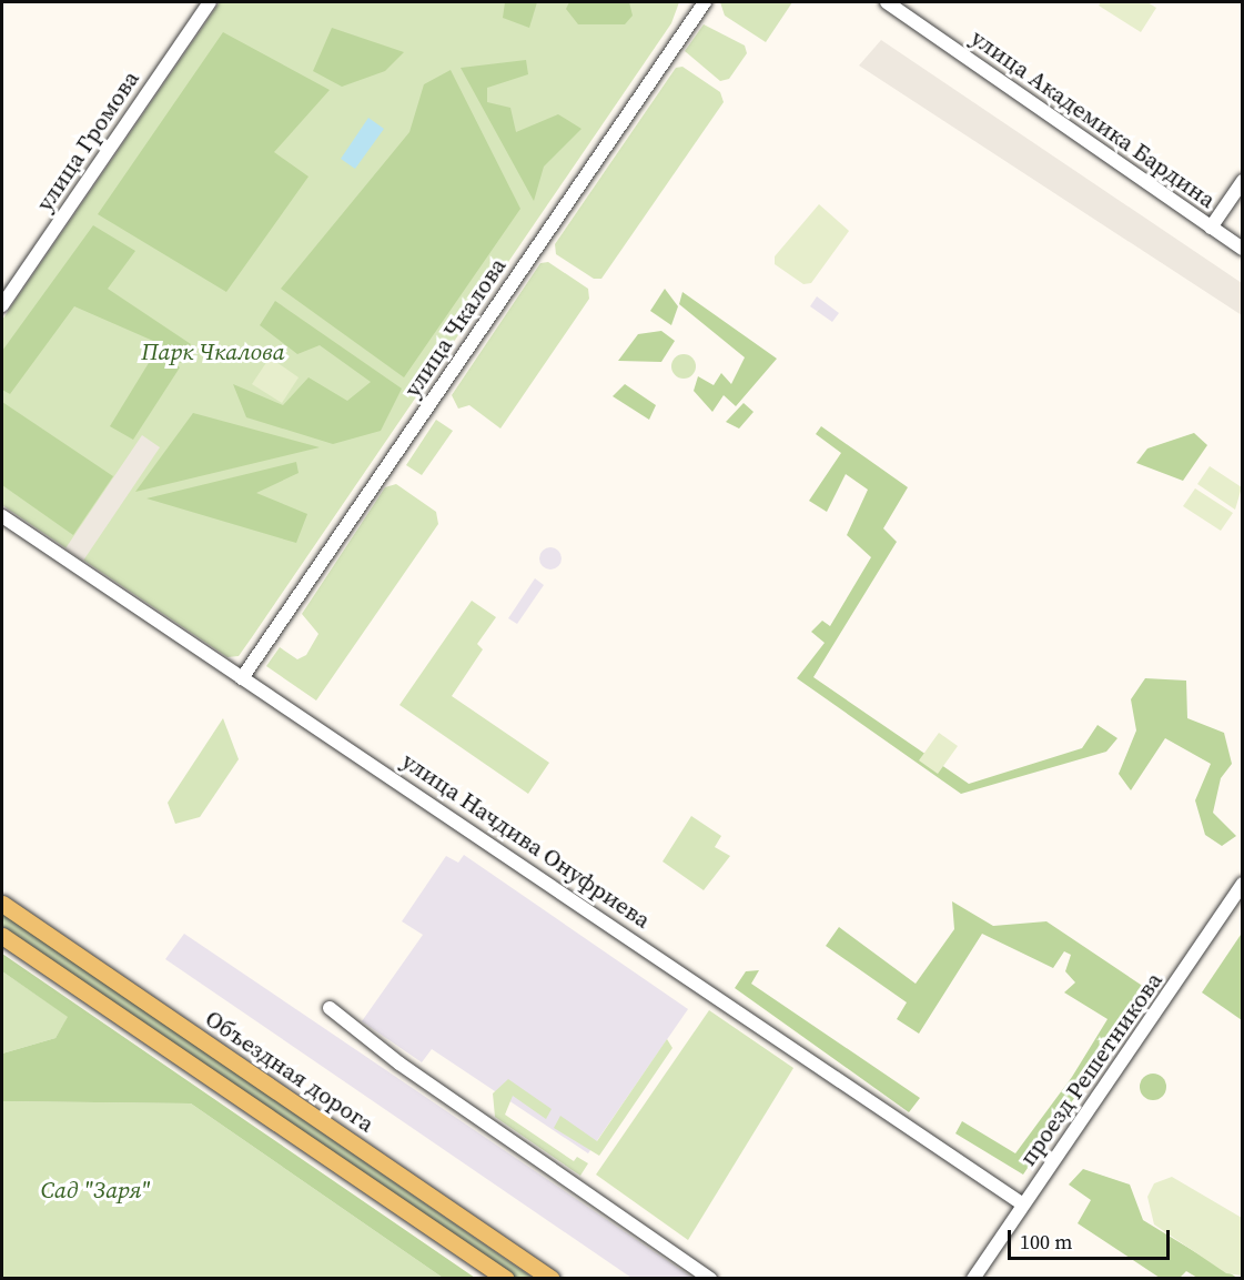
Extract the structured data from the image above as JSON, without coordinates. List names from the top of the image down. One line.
{"streets":{"main road":["Объездная дорога"],"street":["улица Академика Бардина","улица Громова","улица Чкалова","улица Начдива Онуфриева","проезд Решетникова"]},"crossings":[["улица Чкалова","улица Начдива Онуфриева"],["улица Начдива Онуфриева","проезд Решетникова"]],"parks":["Парк Чкалова","Сад \"Заря\""],"scale_bar":"100 m"}
